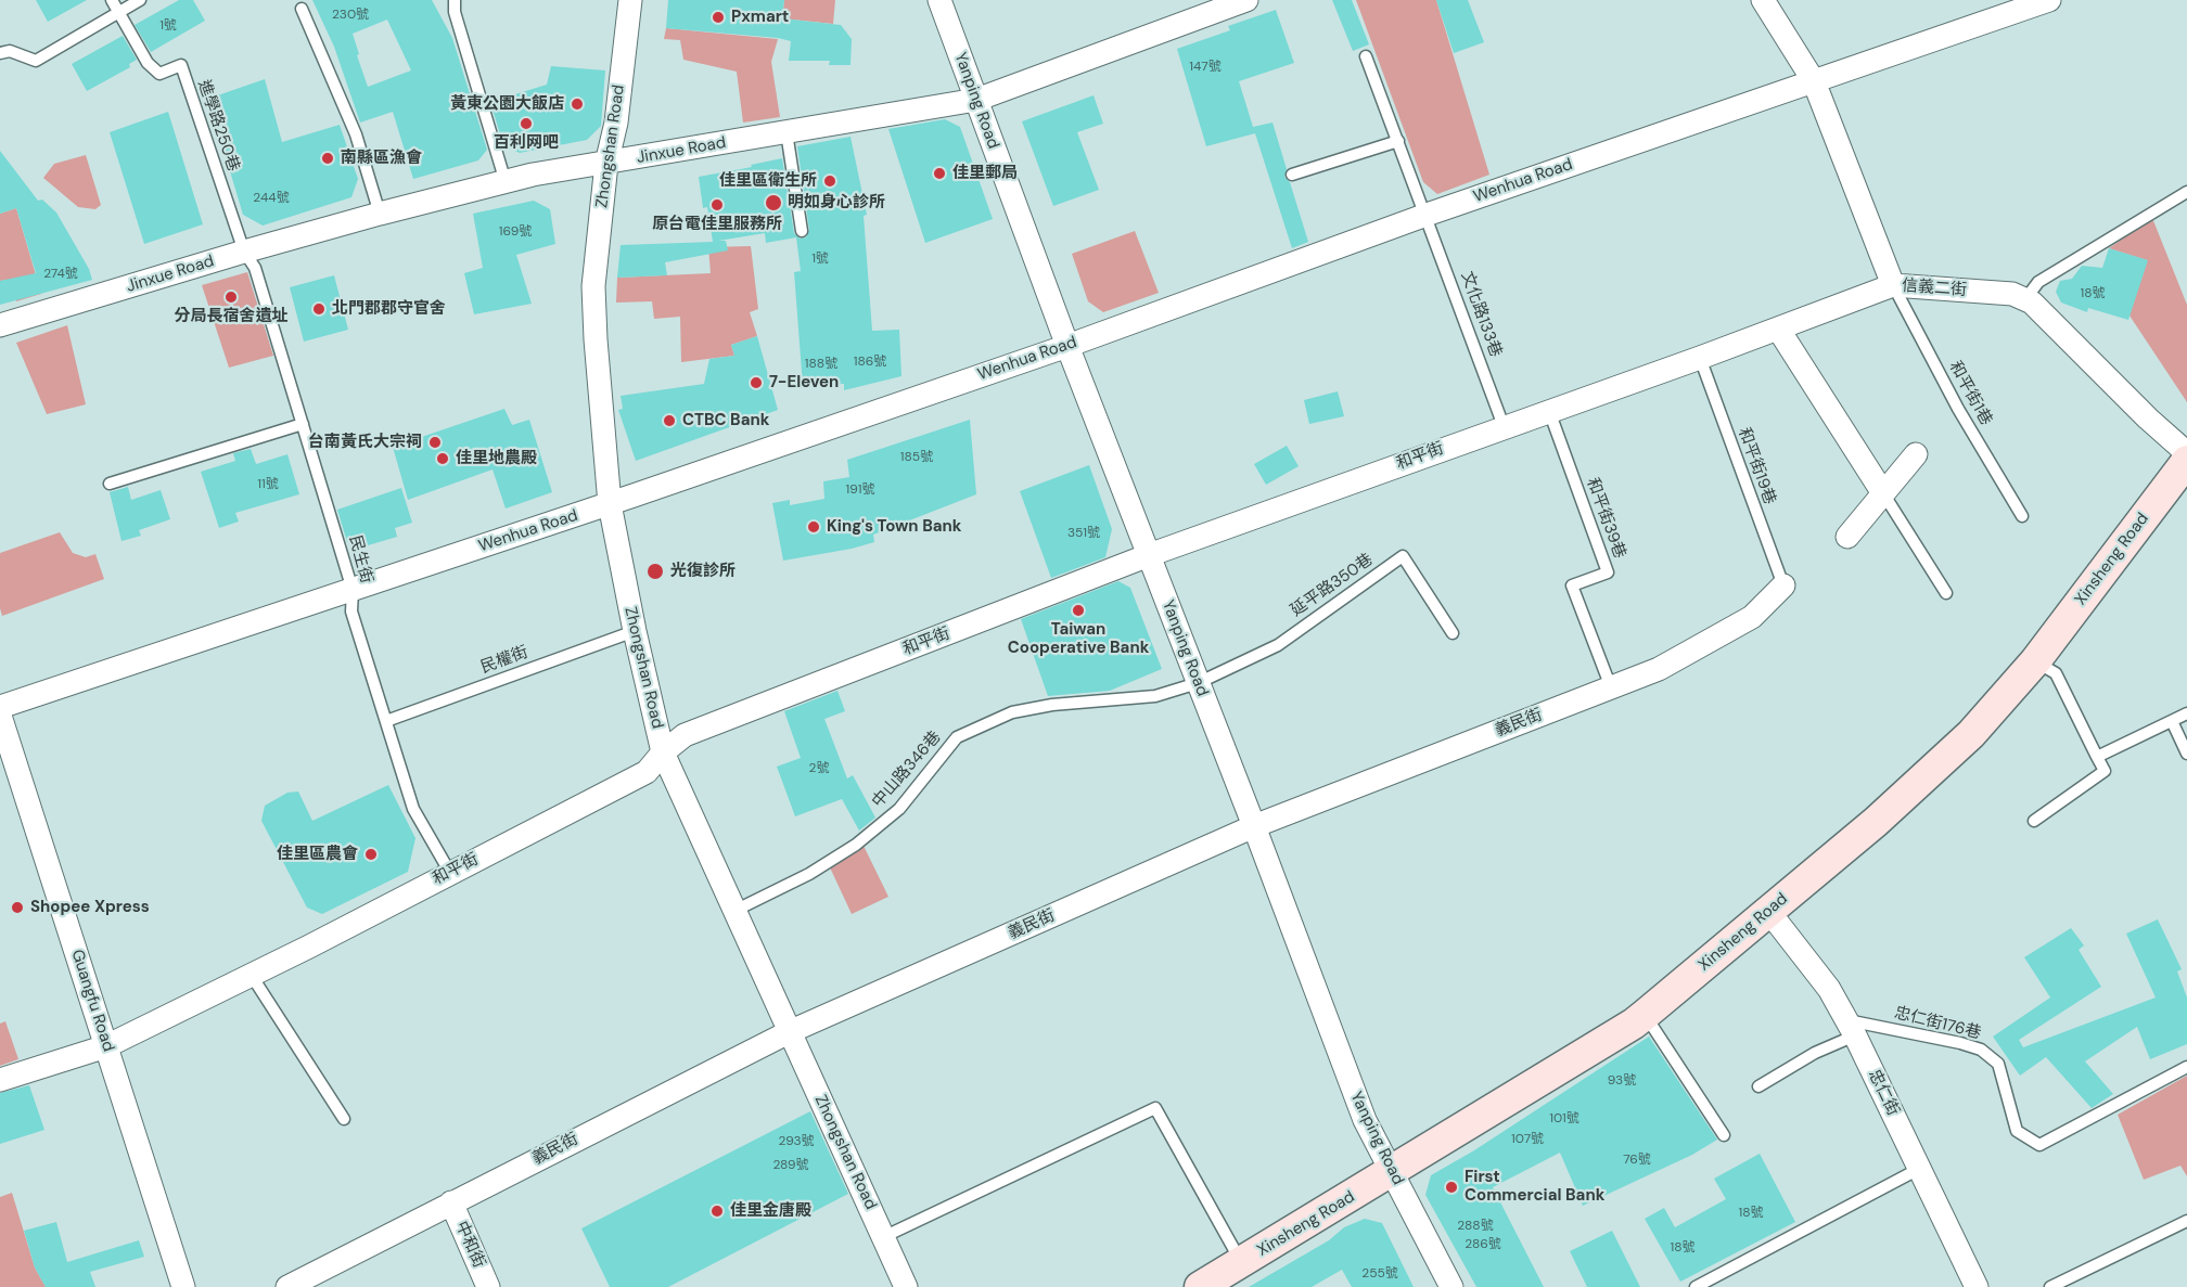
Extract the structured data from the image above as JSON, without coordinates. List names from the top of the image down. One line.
{"streets":{"main road":["Xinsheng Road"],"street":["Yanping Road","Zhongshan Road","Jinxue Road","Wenhua Road","信義二街","和平街","義民街","Guangfu Road","忠仁街","中和街"],"lane":["進學路250巷","文化路133巷","和平街1巷","和平街19巷","和平街39巷","民生街","延平路350巷","民權街","中山路346巷","忠仁街176巷"]},"crossings":[["Yanping Road","Jinxue Road"],["Yanping Road","Wenhua Road"],["Yanping Road","和平街"],["Yanping Road","Xinsheng Road"],["Yanping Road","延平路350巷"],["Yanping Road","義民街"],["Yanping Road","中山路346巷"],["進學路250巷","Jinxue Road"],["進學路250巷","民生街"],["Zhongshan Road","Jinxue Road"],["Zhongshan Road","Wenhua Road"],["Zhongshan Road","和平街"],["Zhongshan Road","民權街"],["Zhongshan Road","義民街"],["Zhongshan Road","中山路346巷"],["Jinxue Road","民生街"],["Wenhua Road","信義二街"],["Wenhua Road","文化路133巷"],["Wenhua Road","民生街"],["信義二街","和平街1巷"],["信義二街","和平街"],["文化路133巷","和平街"],["和平街1巷","和平街"],["和平街","和平街19巷"],["和平街","和平街39巷"],["和平街","民生街"],["和平街","Guangfu Road"],["和平街19巷","義民街"],["和平街39巷","義民街"],["民生街","民權街"],["Xinsheng Road","忠仁街"],["延平路350巷","中山路346巷"],["義民街","中和街"],["忠仁街176巷","忠仁街"]],"places":["Pxmart","黃東公園大飯店","百利网吧","南縣區漁會","佳里郵局","佳里區衛生所","明如身心診所","原台電佳里服務所","分局長宿舍遺址","北門郡郡守官舍","7-Eleven","CTBC Bank","台南黃氏大宗祠","佳里地農殿","King's Town Bank","光復診所","Taiwan Cooperative Bank","佳里區農會","Shopee Xpress","First Commercial Bank","佳里金唐殿"],"house_numbers":["230號","1號","147號","244號","169號","1號","274號","18號","186號","188號","185號","11號","191號","351號","2號","93號","101號","107號","293號","76號","289號","18號","288號","286號","18號","255號"]}
